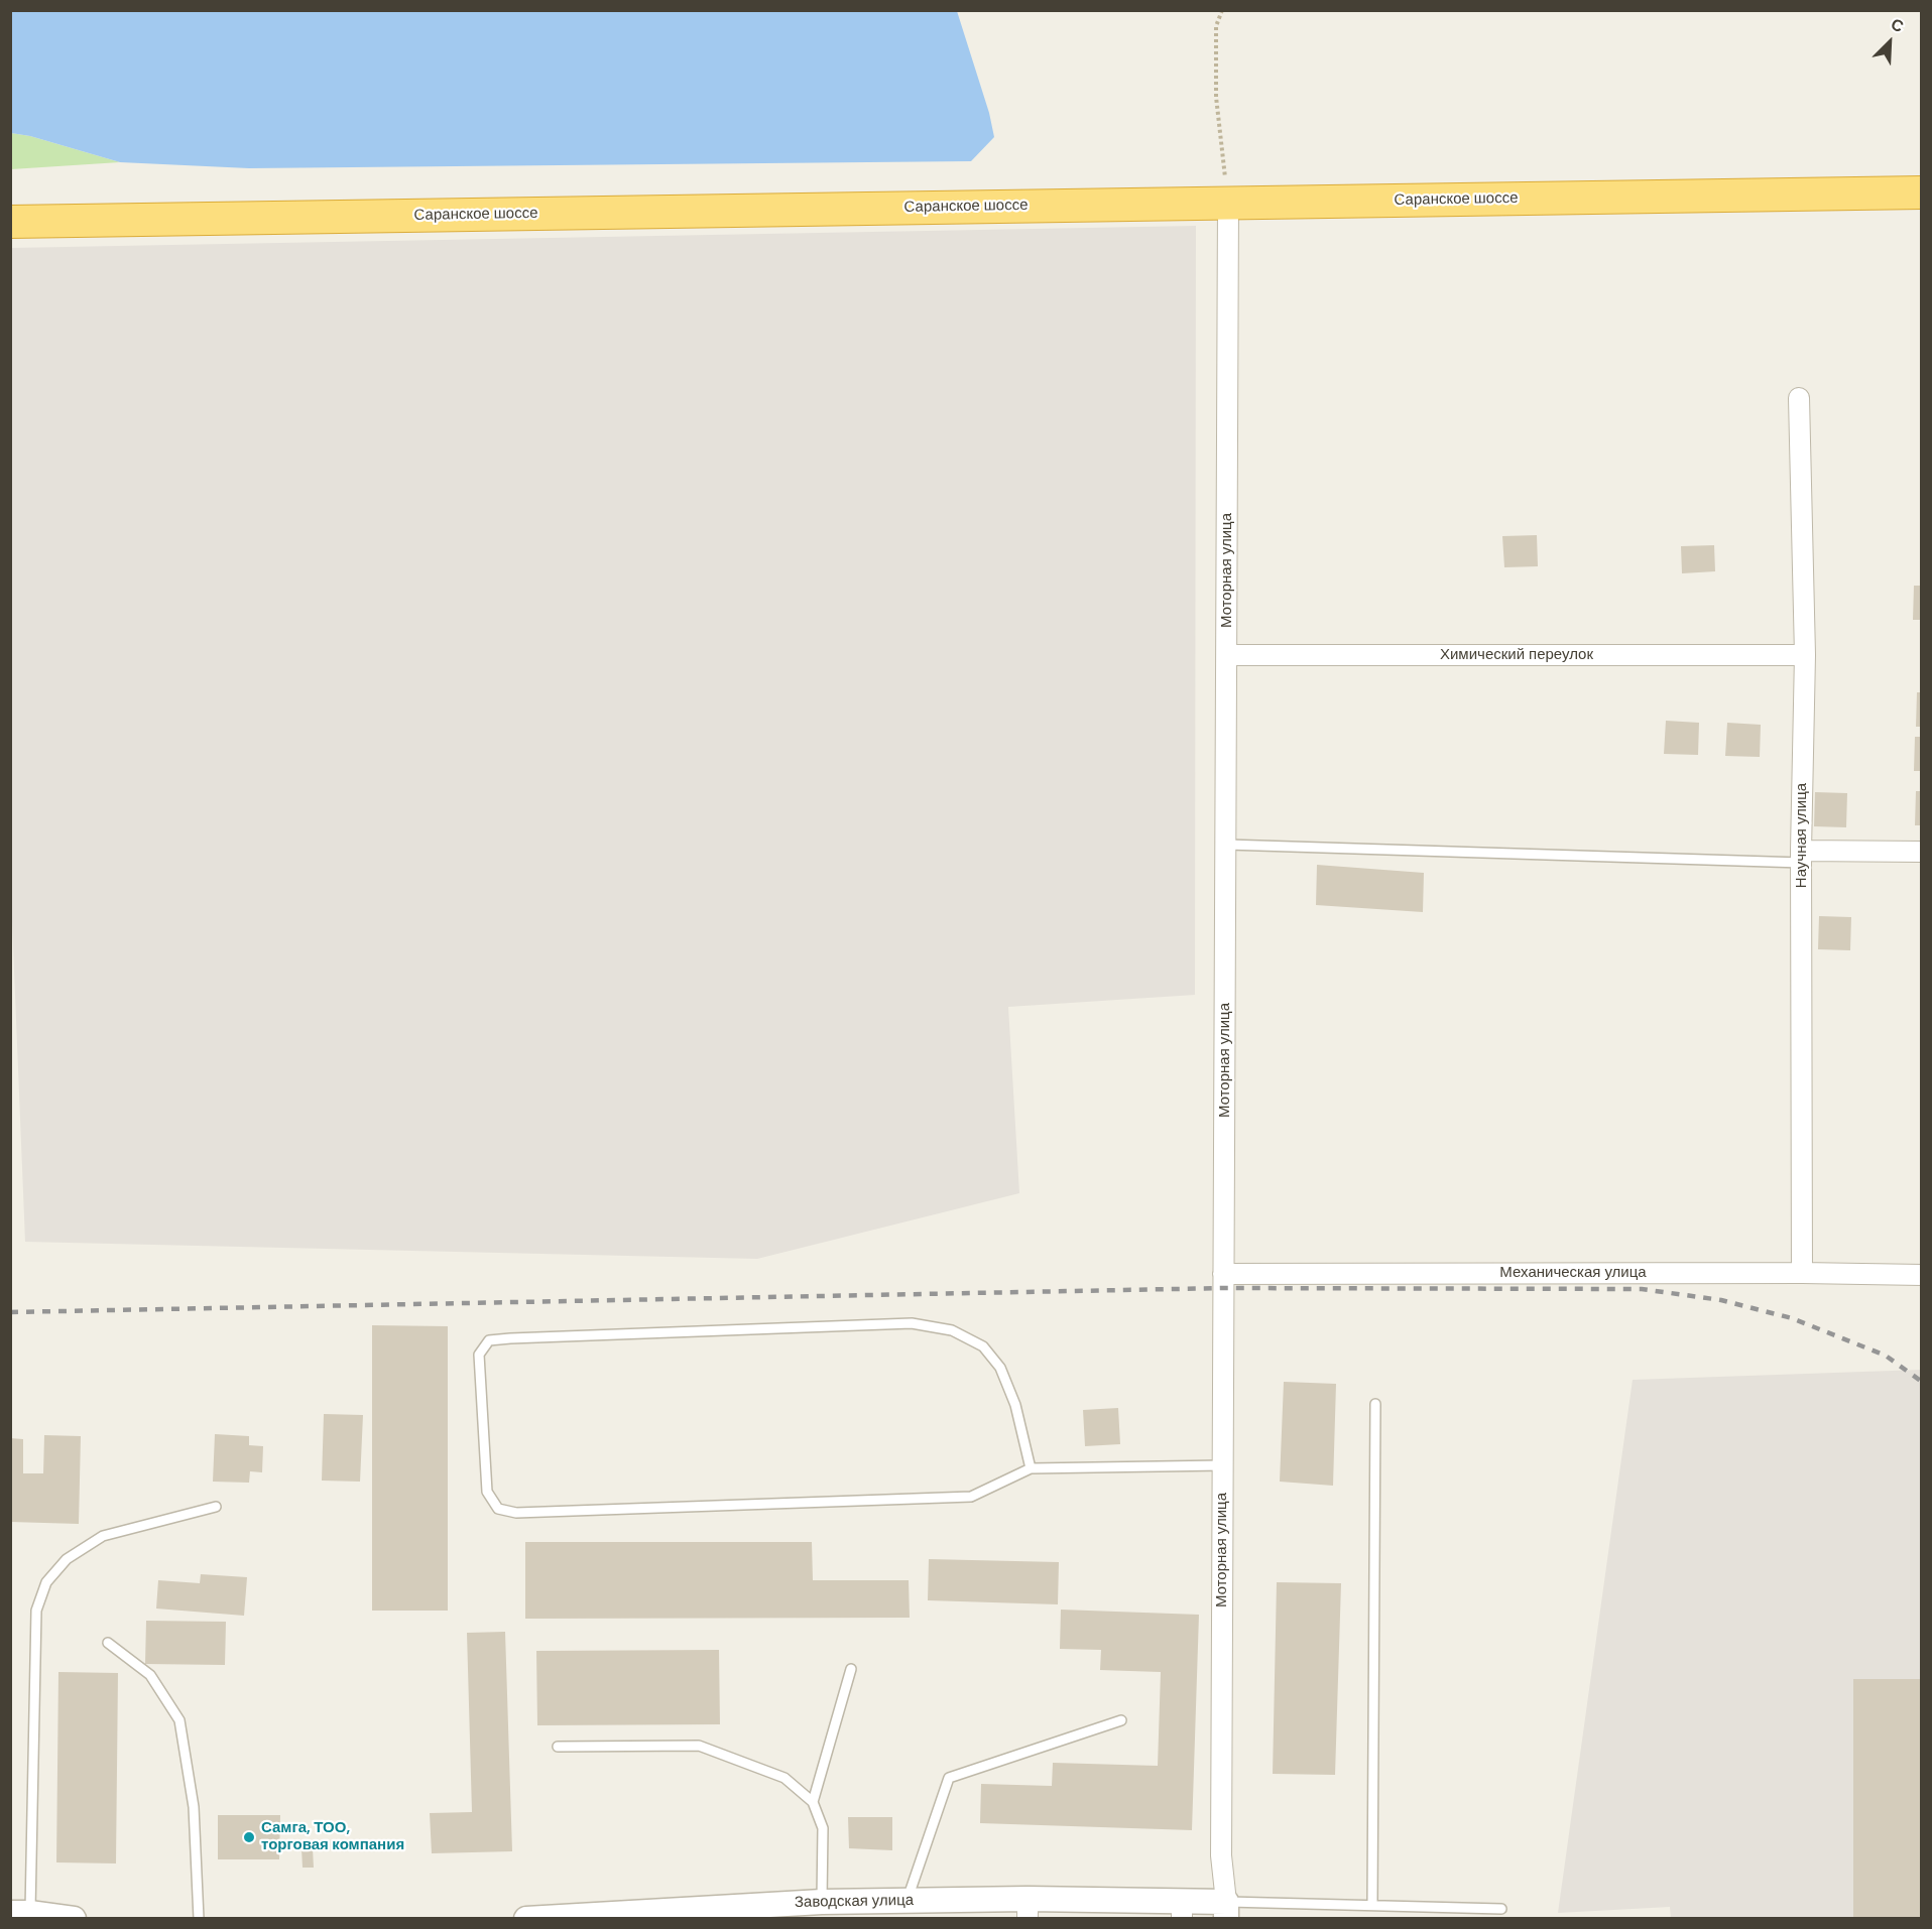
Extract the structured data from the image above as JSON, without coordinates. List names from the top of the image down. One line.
{"streets":{"highway":["Саранское шоссе"],"street":["Моторная улица","Химический переулок","Научная улица","Механическая улица","Заводская улица"]},"crossings":[["Саранское шоссе","Моторная улица"],["Моторная улица","Химический переулок"],["Моторная улица","Механическая улица"],["Моторная улица","Заводская улица"],["Химический переулок","Научная улица"],["Научная улица","Механическая улица"]],"places":["Самга, ТОО, торговая компания"],"north":"top right"}
